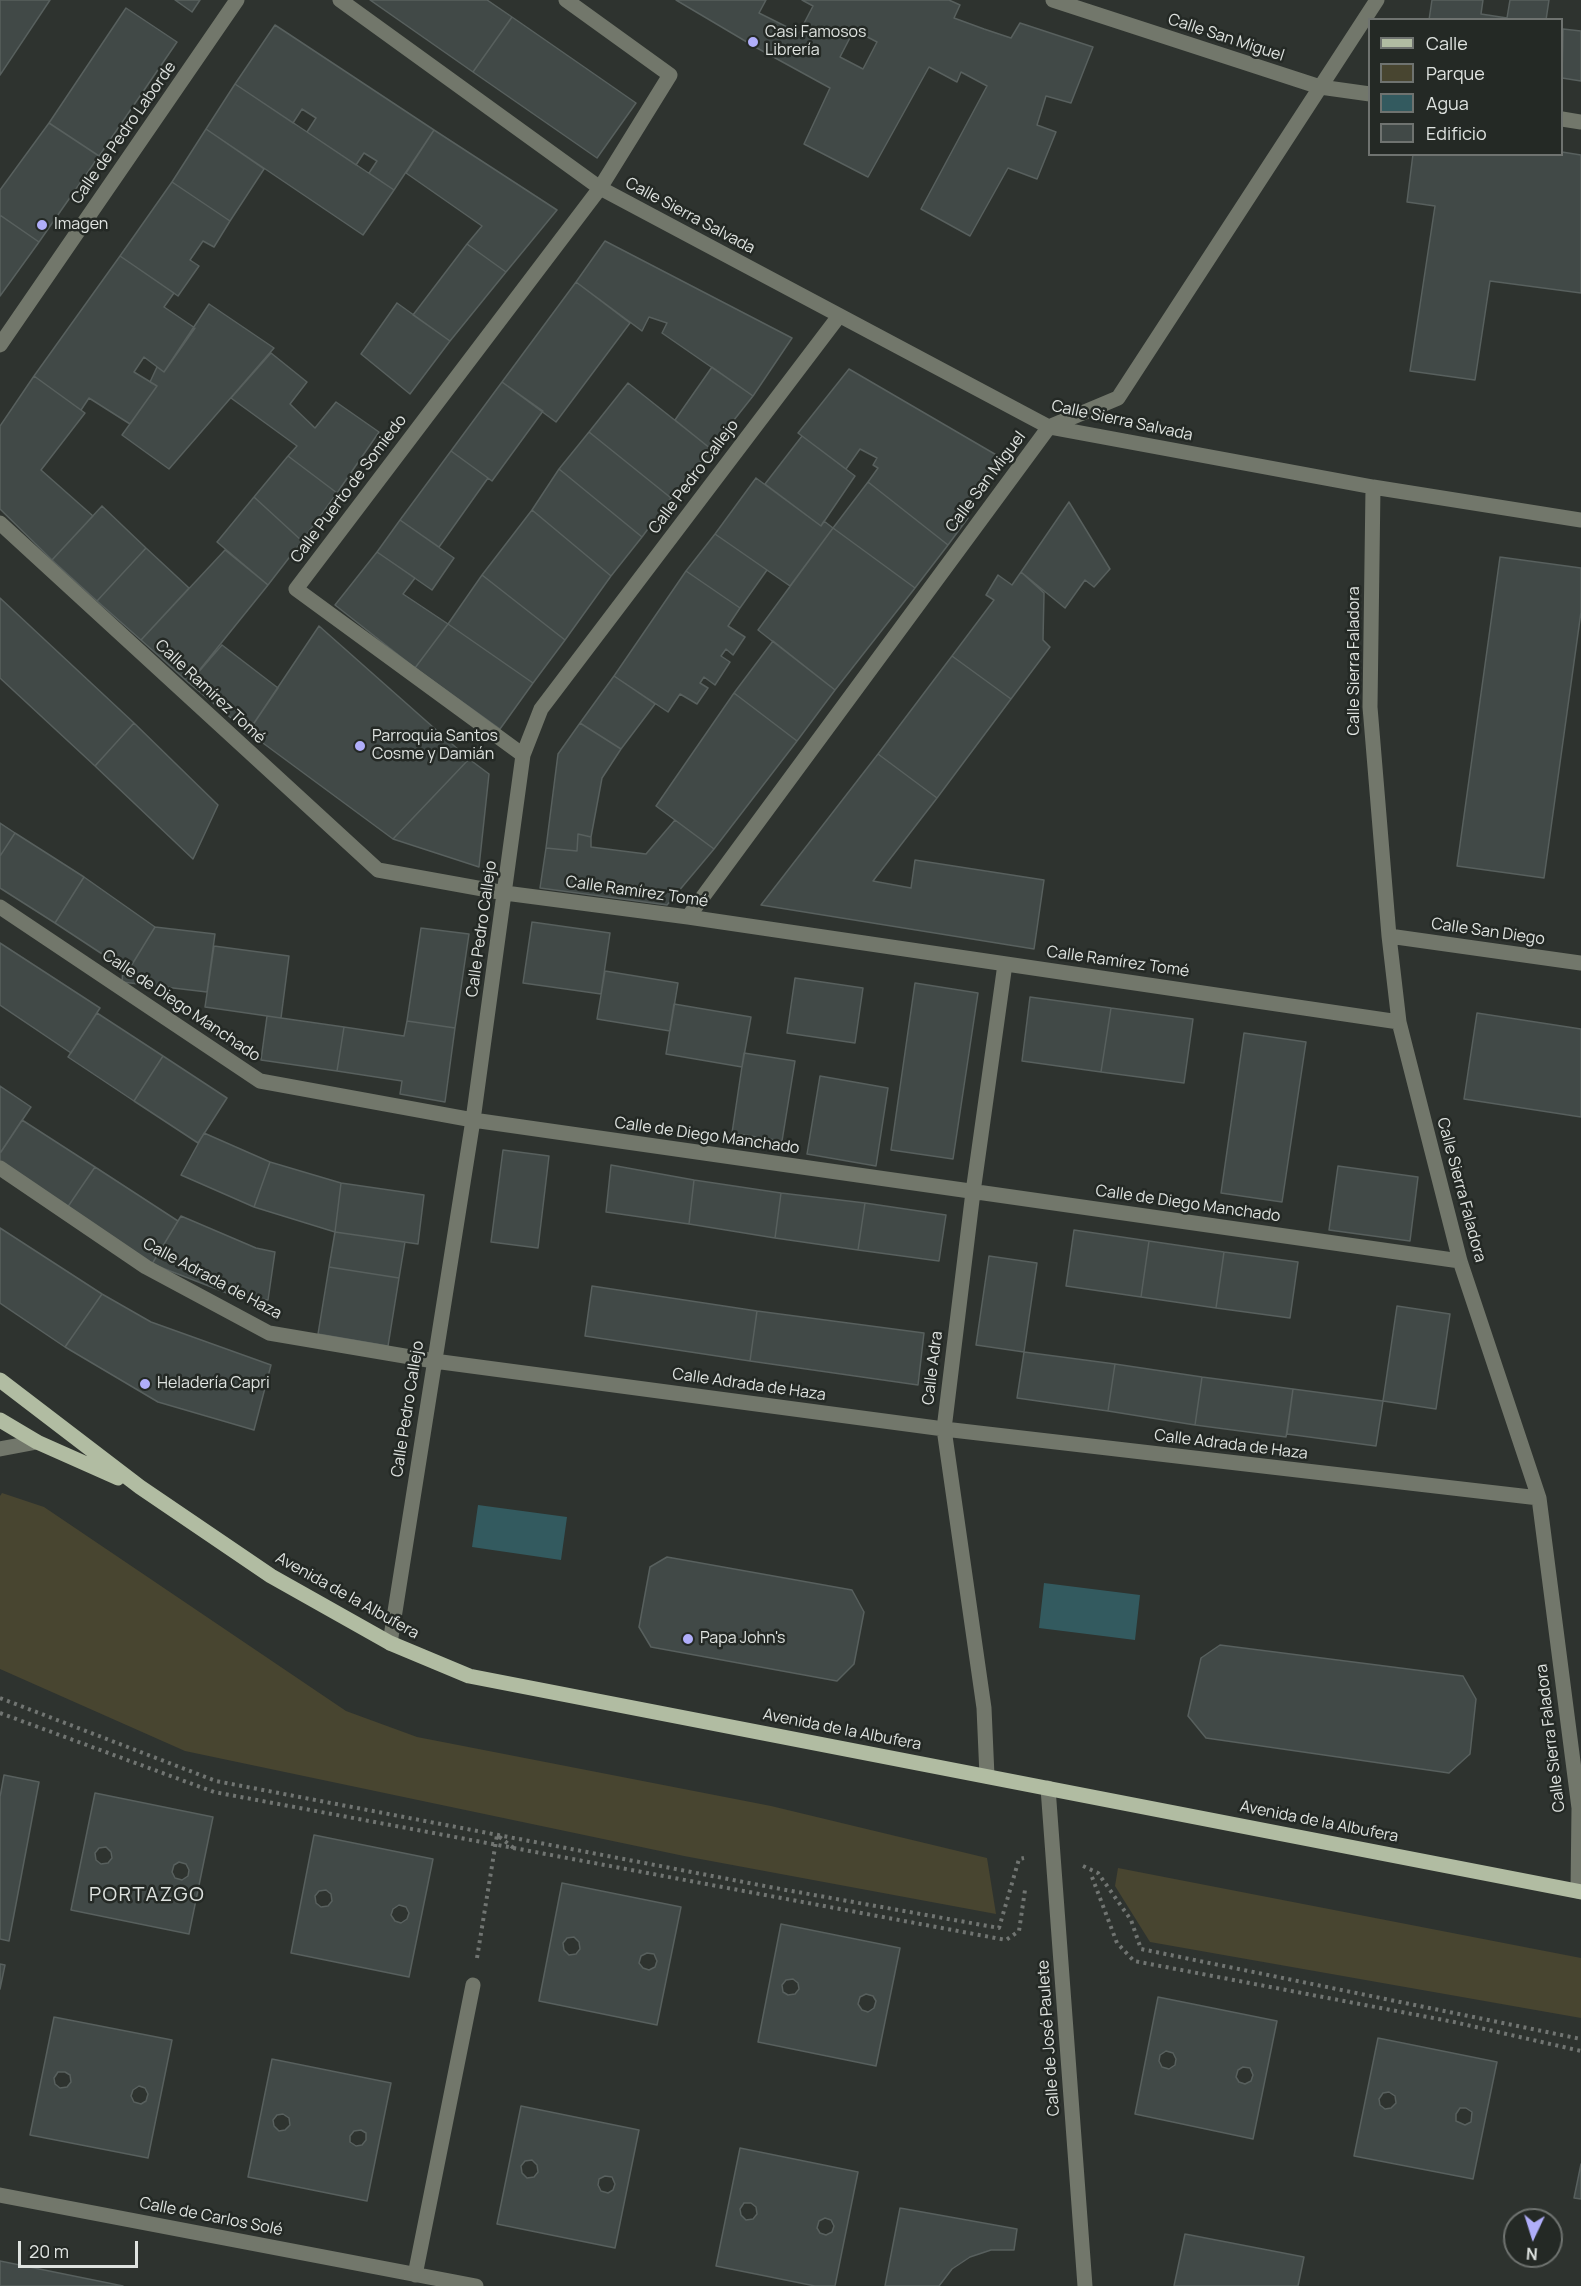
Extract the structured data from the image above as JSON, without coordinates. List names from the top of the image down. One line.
{"streets":{"main road":["Avenida de la Albufera"],"street":["Calle San Miguel","Calle de Pedro Laborde","Calle Sierra Salvada","Calle Pedro Callejo","Calle Puerto de Somiedo","Calle Sierra Faladora","Calle Ramírez Tomé","Calle San Diego","Calle de Diego Manchado","Calle Adrada de Haza","Calle Adra","Calle de José Paulete","Calle de Carlos Solé"]},"crossings":[["Calle San Miguel","Calle Sierra Salvada"],["Calle San Miguel","Calle Ramírez Tomé"],["Calle Sierra Salvada","Calle Pedro Callejo"],["Calle Sierra Salvada","Calle Puerto de Somiedo"],["Calle Sierra Salvada","Calle Sierra Faladora"],["Calle Pedro Callejo","Calle Puerto de Somiedo"],["Calle Pedro Callejo","Calle Ramírez Tomé"],["Calle Pedro Callejo","Calle de Diego Manchado"],["Calle Pedro Callejo","Calle Adrada de Haza"],["Calle Pedro Callejo","Avenida de la Albufera"],["Calle Sierra Faladora","Calle Ramírez Tomé"],["Calle Sierra Faladora","Calle San Diego"],["Calle Sierra Faladora","Calle de Diego Manchado"],["Calle Sierra Faladora","Calle Adrada de Haza"],["Calle Sierra Faladora","Avenida de la Albufera"],["Calle Ramírez Tomé","Calle Adra"],["Calle de Diego Manchado","Calle Adra"],["Calle Adrada de Haza","Calle Adra"],["Calle Adra","Avenida de la Albufera"],["Avenida de la Albufera","Calle de José Paulete"]],"districts":["PORTAZGO"],"places":["Casi Famosos Librería","Imagen","Parroquia Santos Cosme y Damián","Heladería Capri","Papa John's"],"legend":["Calle","Parque","Agua","Edificio"],"scale_bar":"20 m","north":"bottom"}
